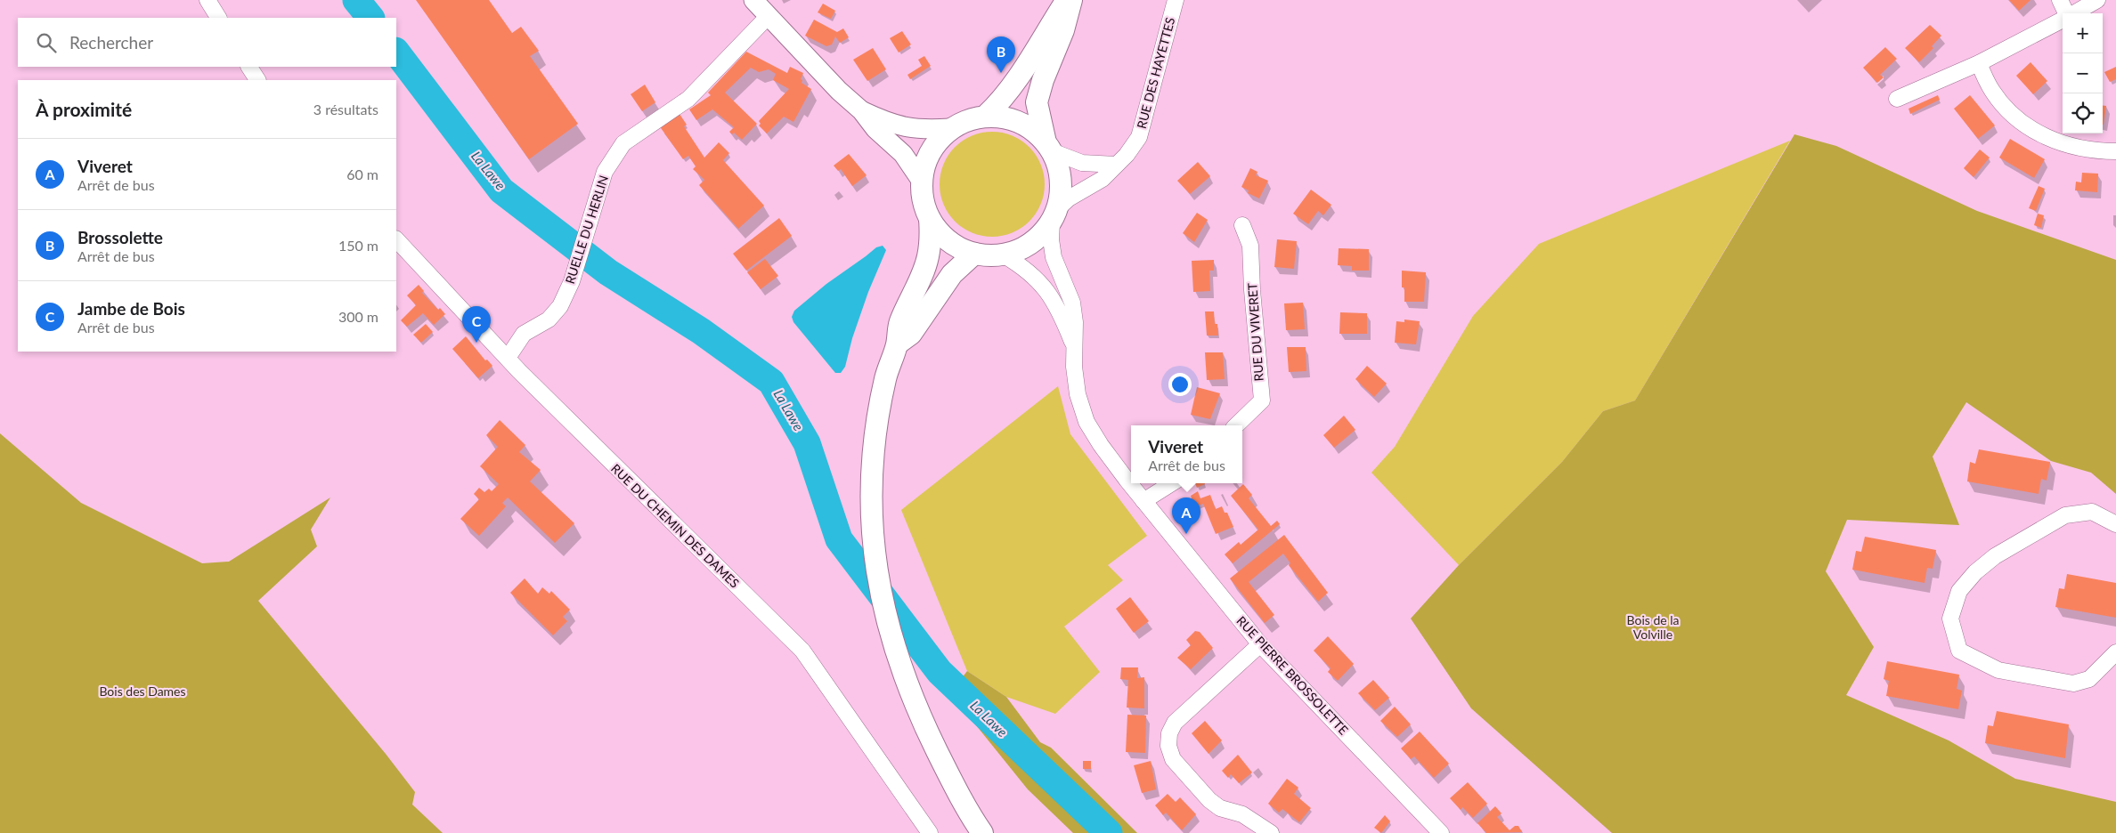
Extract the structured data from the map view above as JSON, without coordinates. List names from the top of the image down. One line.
{"streets":{"street":["RUE DES HAYETTES","RUELLE DU HERLIN","RUE DU VIVERET","RUE DU CHEMIN DES DAMES","RUE PIERRE BROSSOLETTE"]},"crossings":[["RUE DES HAYETTES","RUE PIERRE BROSSOLETTE"],["RUELLE DU HERLIN","RUE DU CHEMIN DES DAMES"]],"water":["La Lawe"],"parks":["Bois de la Volville","Bois des Dames"],"page":{"map_buttons":["+","−"],"search":"Rechercher","pins":["B","C","A"],"heading":["À proximité","3 résultats"],"list":[{"mark":"A","name":"Viveret","note":"Arrêt de bus","value":"60 m"},{"mark":"B","name":"Brossolette","note":"Arrêt de bus","value":"150 m"},{"mark":"C","name":"Jambe de Bois","note":"Arrêt de bus","value":"300 m"}],"popup":["Viveret","Arrêt de bus"]}}
